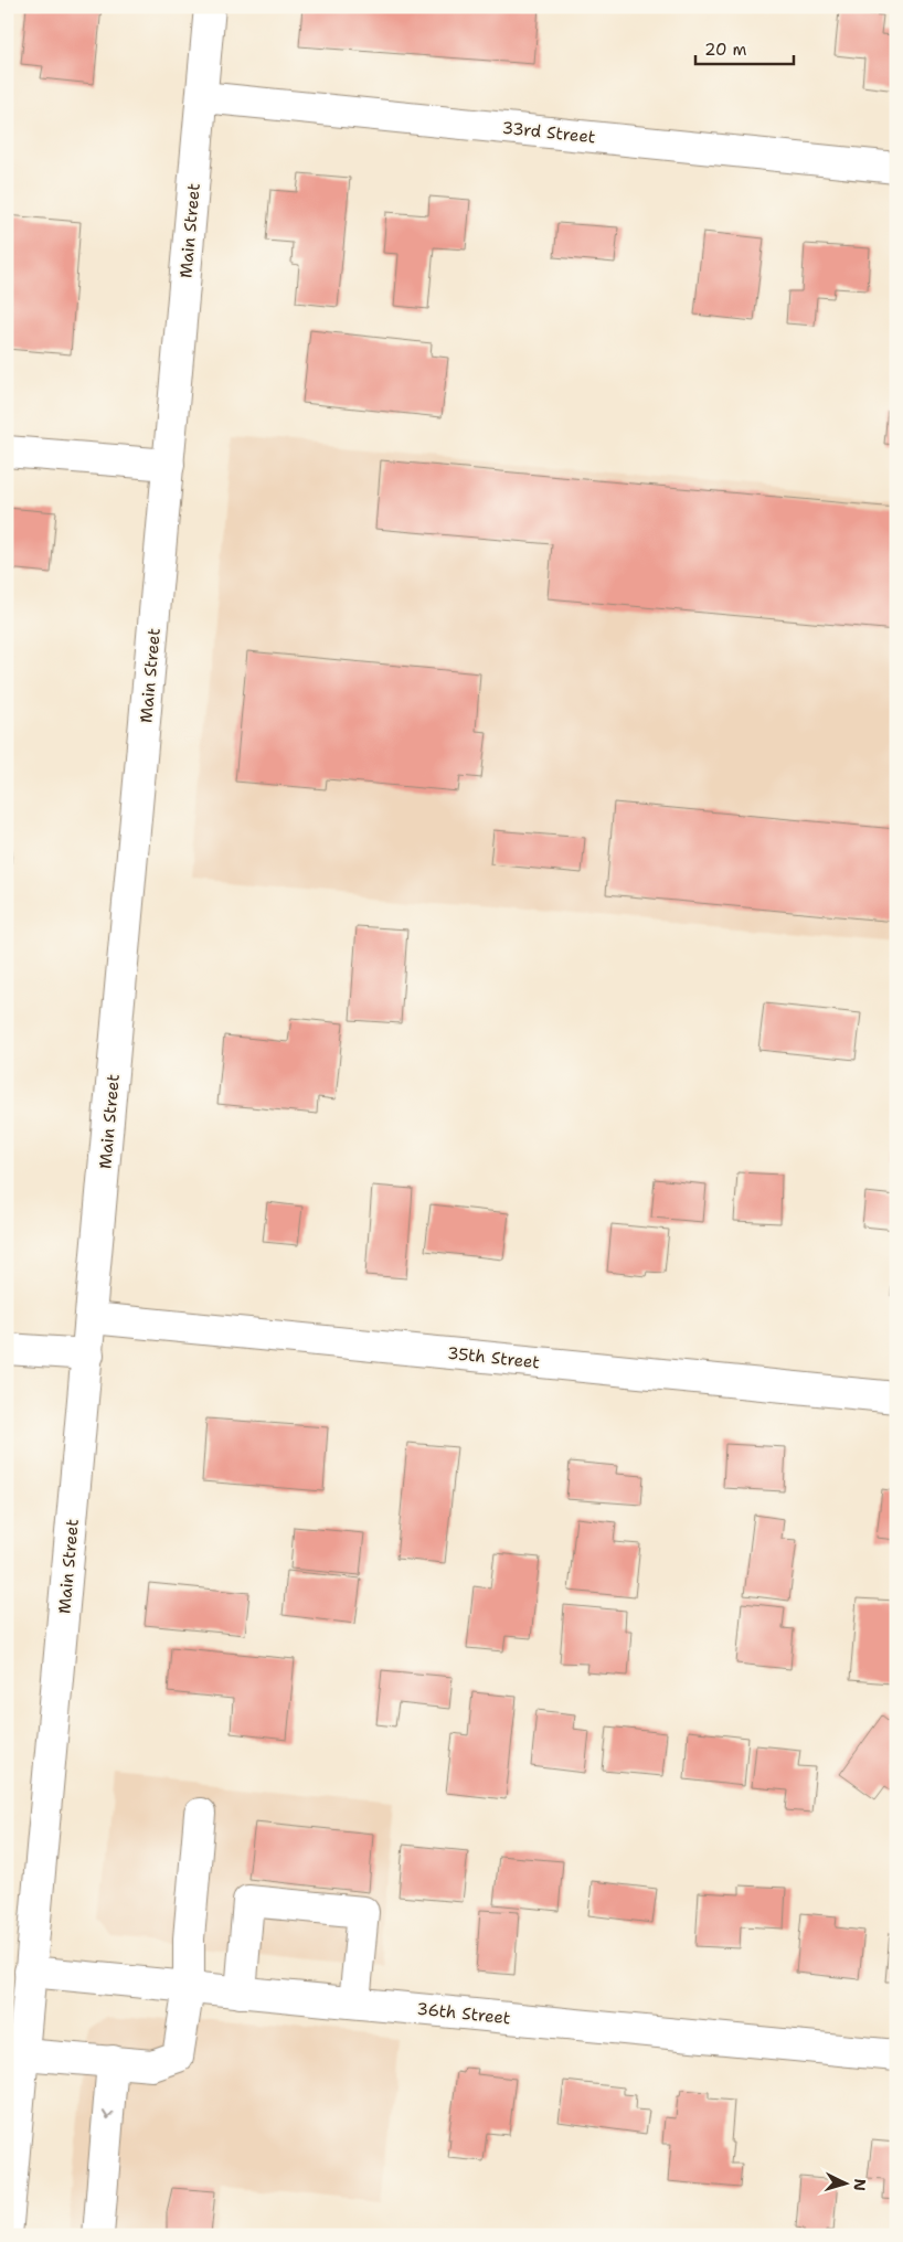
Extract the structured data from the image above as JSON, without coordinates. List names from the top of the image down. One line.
{"streets":{"street":["33rd Street","Main Street","35th Street","36th Street"]},"crossings":[["33rd Street","Main Street"],["Main Street","35th Street"],["Main Street","36th Street"]],"scale_bar":"20 m","north":"right"}
